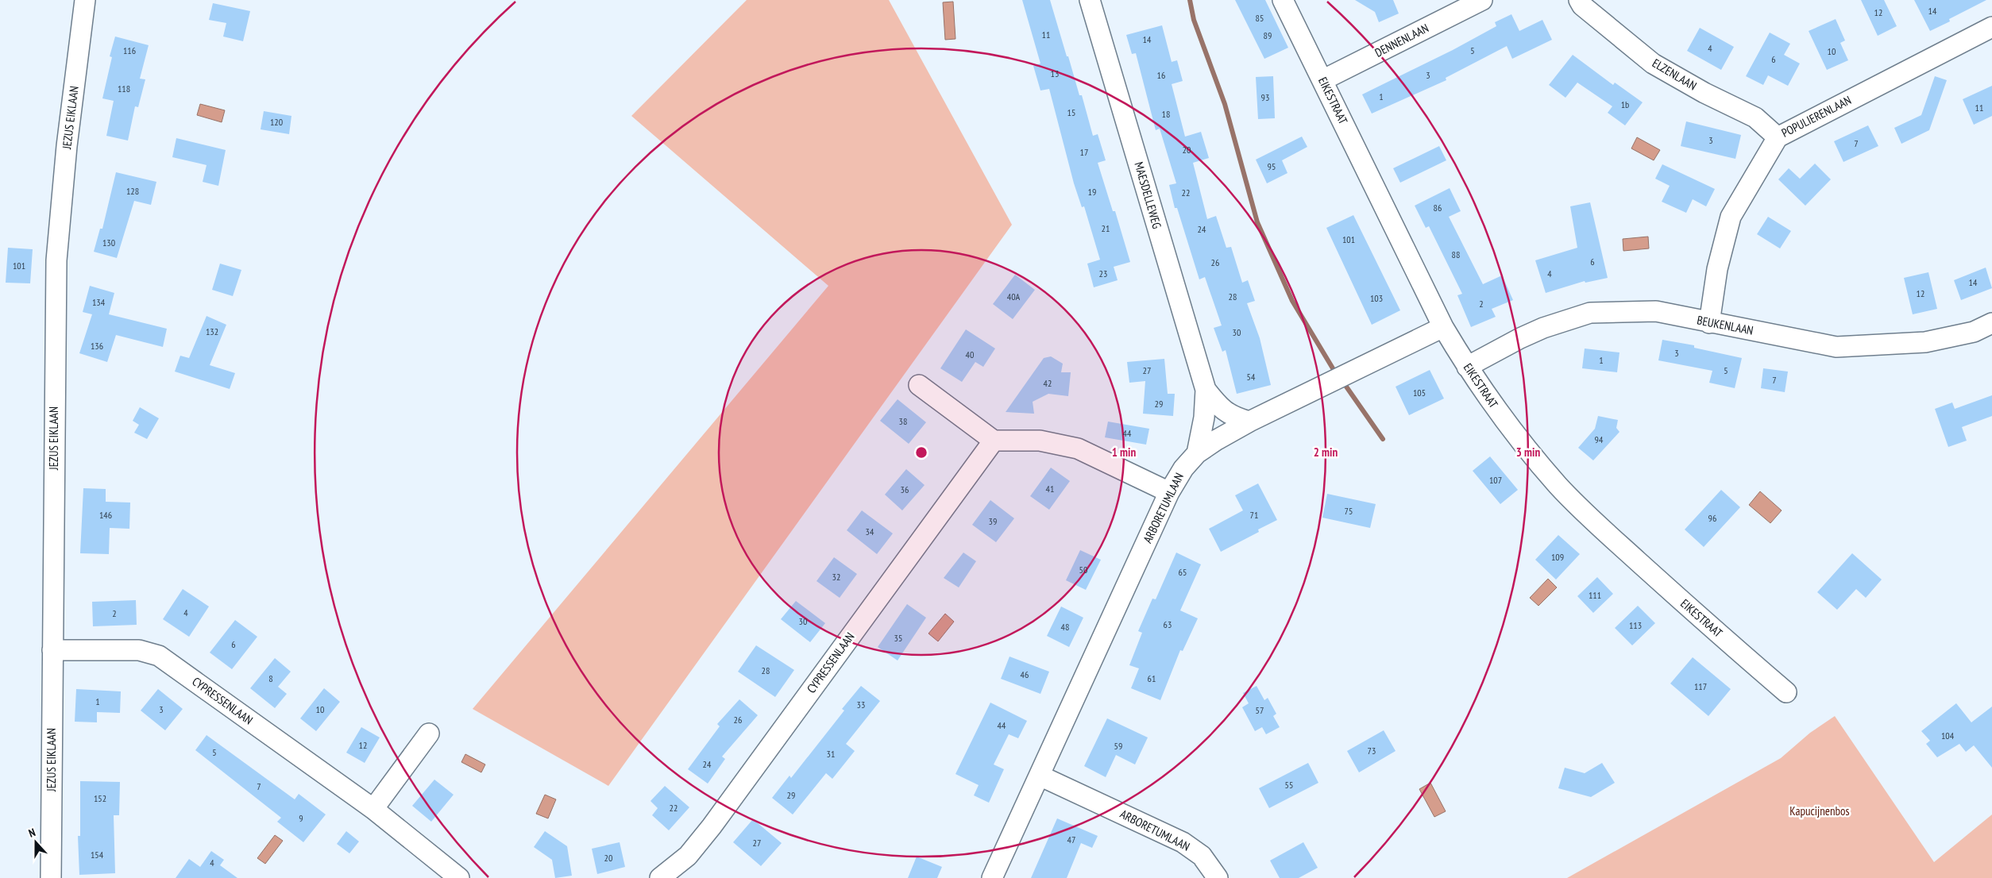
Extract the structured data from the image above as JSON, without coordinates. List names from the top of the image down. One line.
{"streets":{"street":["DENNENLAAN","ELZENLAAN","EIKESTRAAT","POPULIERENLAAN","JEZUS EIKLAAN","MAESDELLEWEG","BEUKENLAAN","ARBORETUMLAAN","CYPRESSENLAAN"]},"crossings":[["DENNENLAAN","EIKESTRAAT"],["ELZENLAAN","POPULIERENLAAN"],["EIKESTRAAT","BEUKENLAAN"],["EIKESTRAAT","ARBORETUMLAAN"],["POPULIERENLAAN","BEUKENLAAN"],["JEZUS EIKLAAN","CYPRESSENLAAN"],["MAESDELLEWEG","ARBORETUMLAAN"]],"parks":["Kapucijnenbos"],"house_numbers":["14","12","85","11","89","14","4","116","5","10","6","13","16","3","118","1","93","1b","11","15","18","120","3","7","20","17","95","128","19","22","86","21","24","101","130","88","6","26","101","23","4","14","12","40A","28","103","134","2","132","30","136","3","40","1","27","5","54","7","42","105","29","38","44","94","107","41","36","75","146","71","96","39","34","109","50","65","32","111","4","2","30","63","113","48","35","6","28","46","8","61","117","1","33","3","10","57","26","44","104","12","59","73","5","31","24","55","7","29","152","22","9","47","27","154","20","4"],"north":"top","rings":["1 min","2 min","3 min"]}
